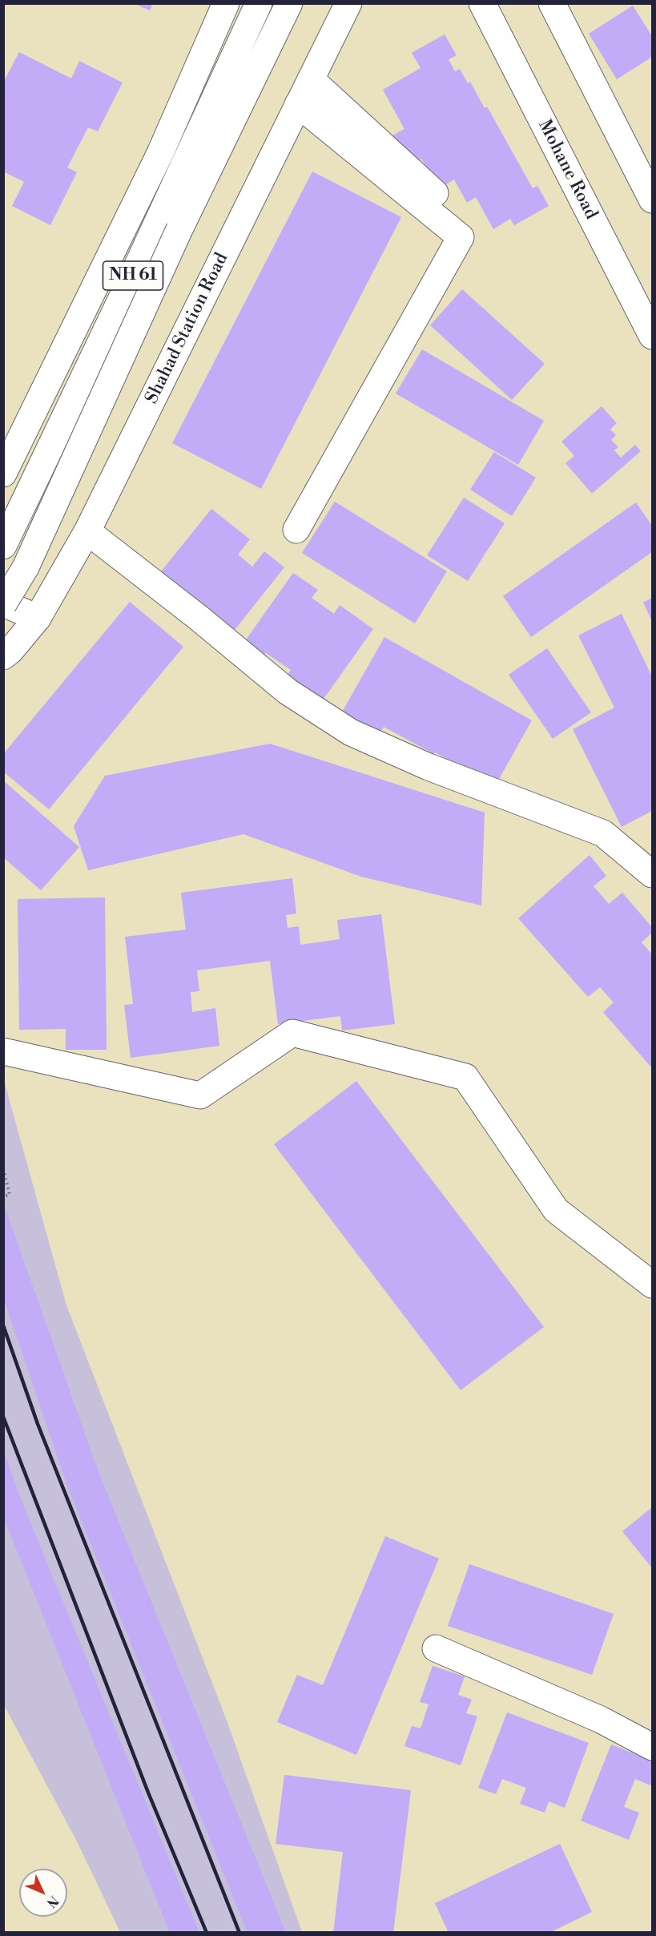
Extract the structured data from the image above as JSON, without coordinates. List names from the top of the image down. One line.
{"streets":{"main road":["Mohane Road","NH 61","Shahad Station Road"]},"north":"bottom right"}
